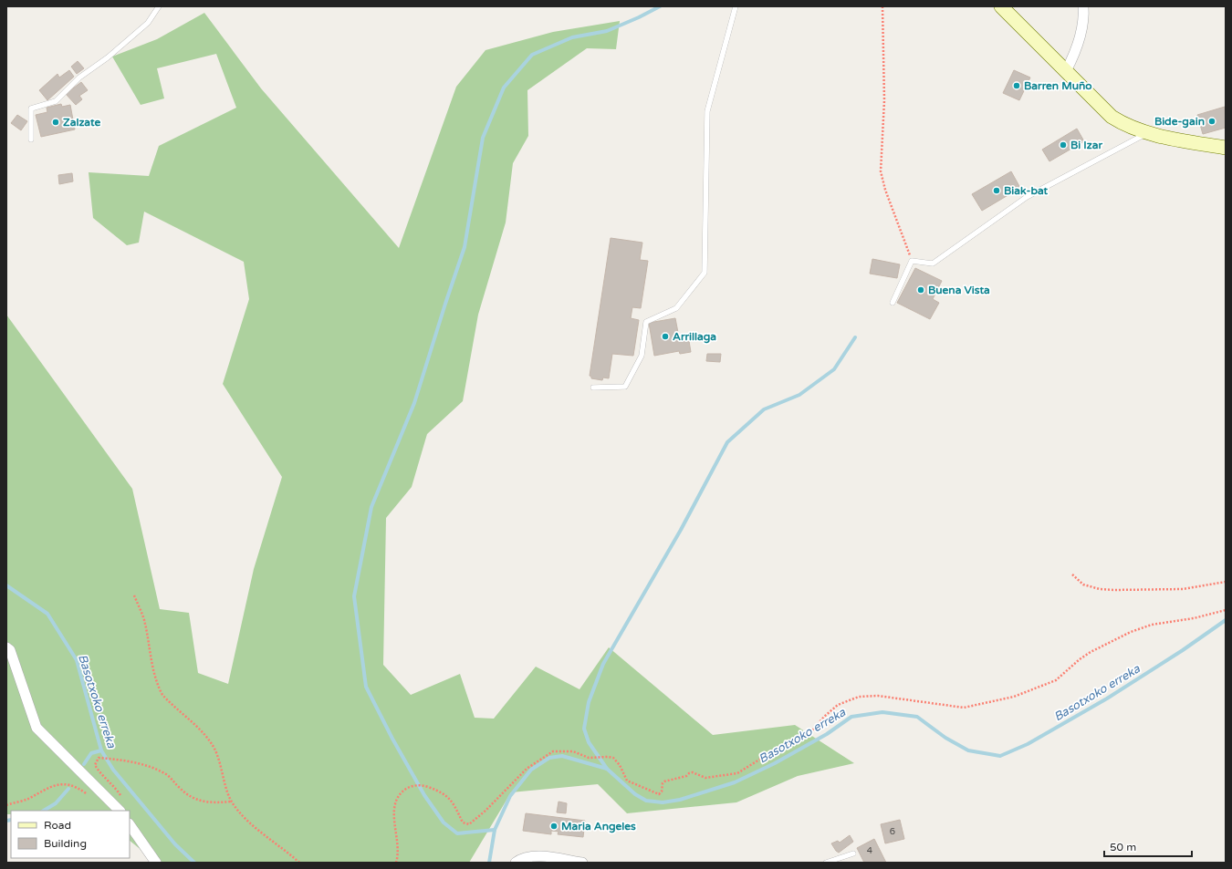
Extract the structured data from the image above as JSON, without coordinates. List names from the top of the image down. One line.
{"water":["Basotxoko erreka"],"places":["Barren Muño","Bide-gain","Zalzate","Bi Izar","Biak-bat","Buena Vista","Arrillaga","Maria Angeles"],"house_numbers":["6","4"],"legend":["Road","Building"],"scale_bar":"50 m"}
